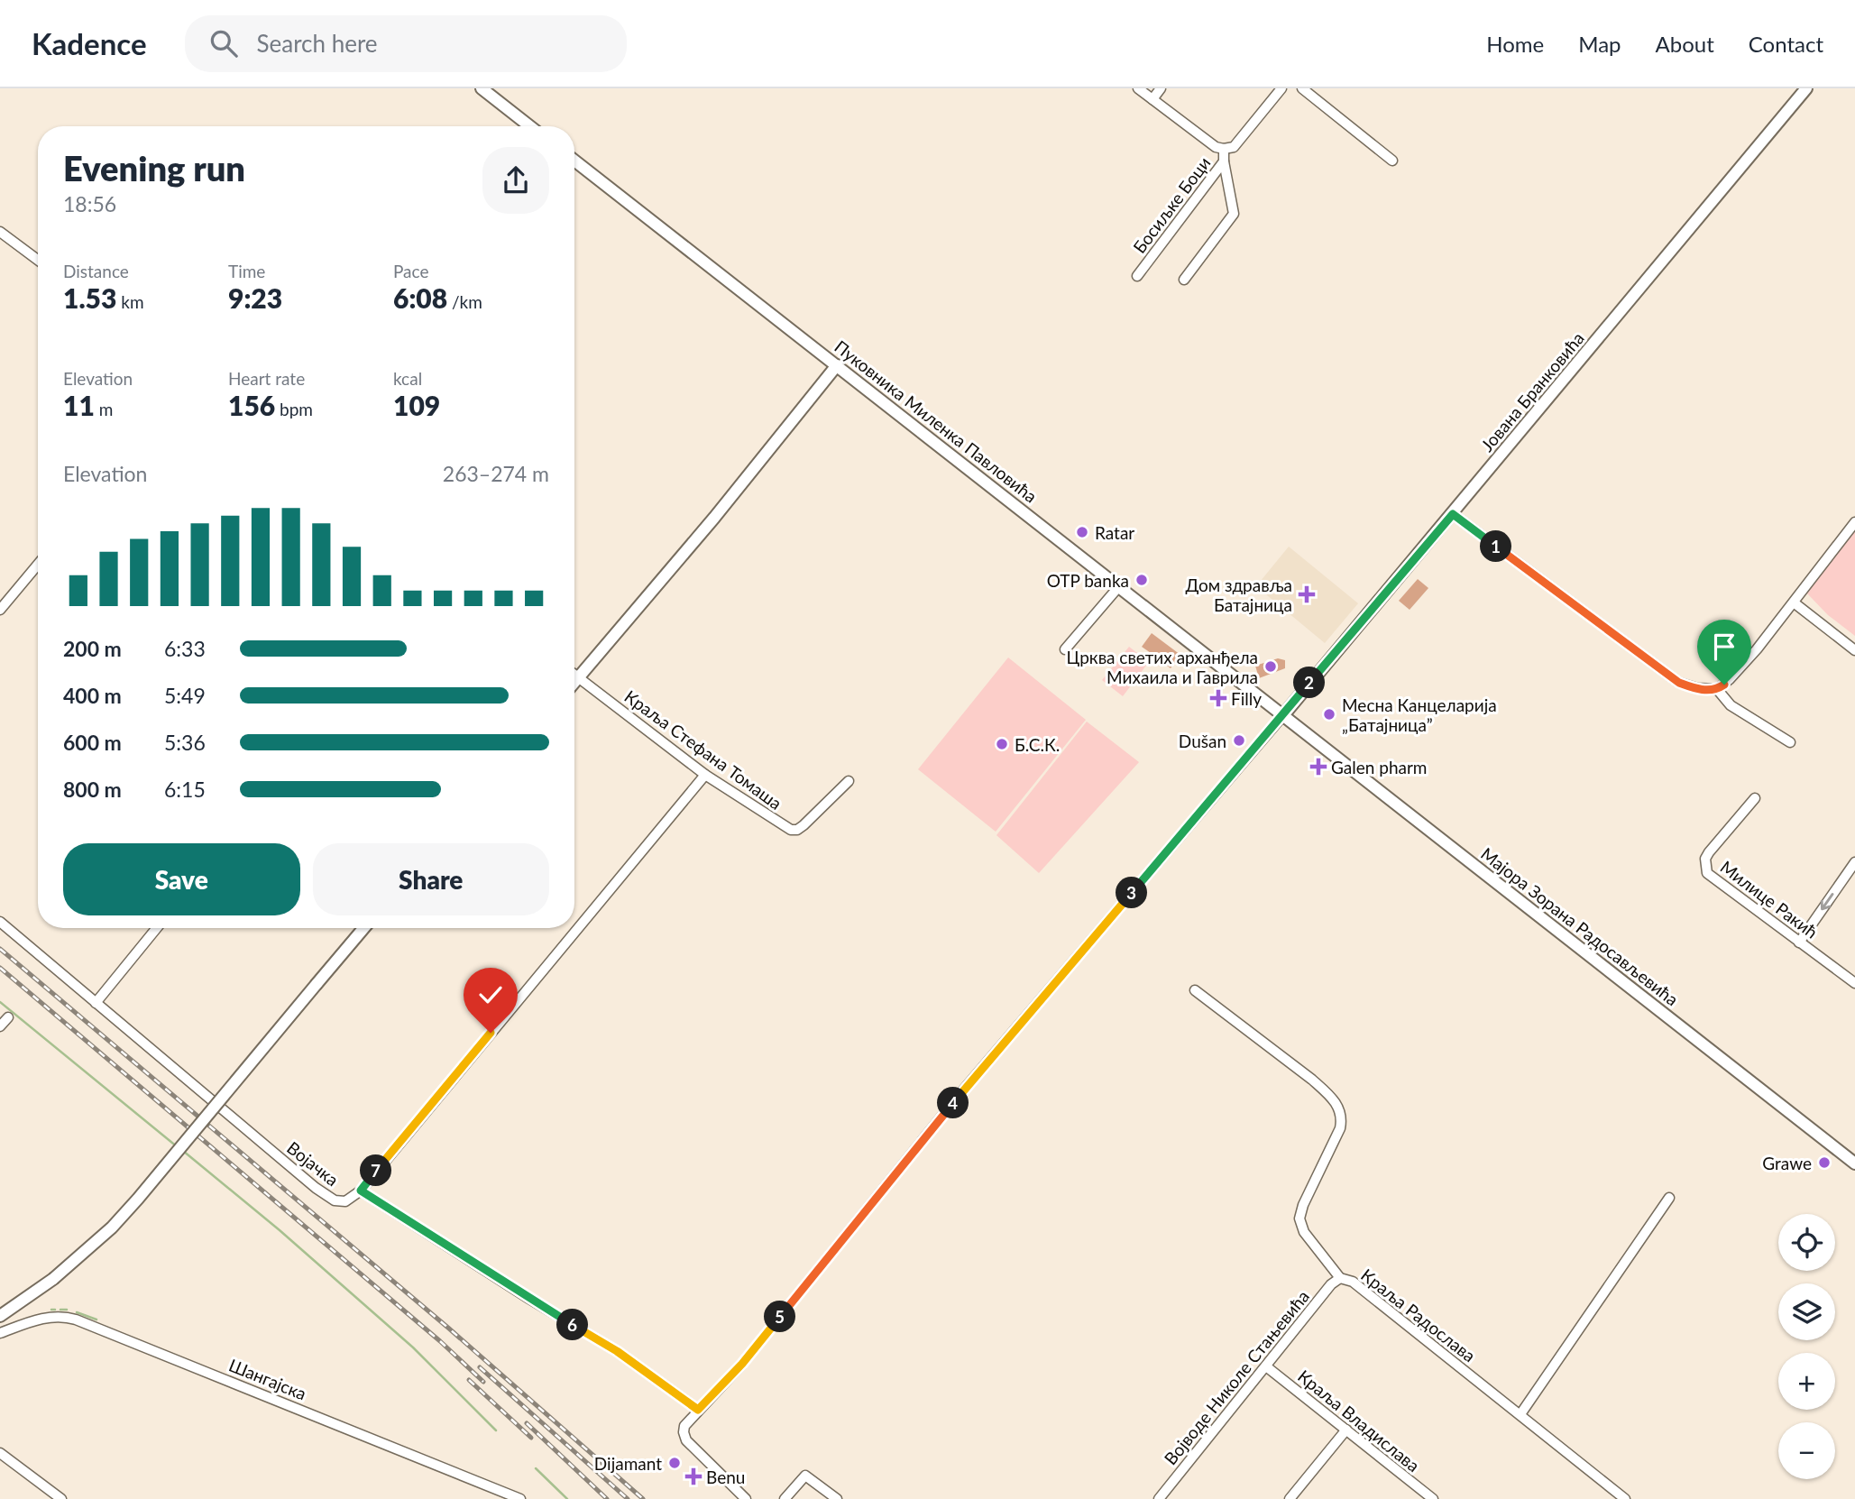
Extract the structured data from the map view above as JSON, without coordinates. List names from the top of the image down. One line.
{"streets":{"main road":["Јована Бранковића","Пуковника Миленка Павловића","Мајора Зорана Радосављевића"],"street":["Босиљке Боци","Краља Стефана Томаша","Милице Ракић","Војачка","Краља Радослава","Војводе Николе Стањевића","Шангајска","Краља Владислава"]},"crossings":[["Јована Бранковића","Пуковника Миленка Павловића"],["Јована Бранковића","Мајора Зорана Радосављевића"],["Пуковника Миленка Павловића","Мајора Зорана Радосављевића"],["Краља Радослава","Војводе Николе Стањевића"],["Војводе Николе Стањевића","Краља Владислава"]],"places":{"other":["Ratar","OTP banka","Црква светих арханђела Михаила и Гаврила","Месна Канцеларија „Батајница”","Dušan","Б.С.К.","Grawe","Dijamant"],"health":["Дом здравља Батајница","Filly","Galen pharm","Benu"]},"page":{"header":"Kadence","search":"Search here","nav":["Home","Map","About","Contact"],"heading":["Evening run","18:56"],"stats":[["Distance","1.53 km"],["Time","9:23"],["Pace","6:08 /km"],["Elevation","11 m"],["Heart rate","156 bpm"],["kcal","109"]],"chart":["Elevation","263–274 m"],"pins":["1","2","3","4","7","5","6"],"list":[{"name":"200 m","note":"6:33"},{"name":"400 m","note":"5:49"},{"name":"600 m","note":"5:36"},{"name":"800 m","note":"6:15"}],"buttons":["Save","Share"],"map_buttons":["+","−"]}}
